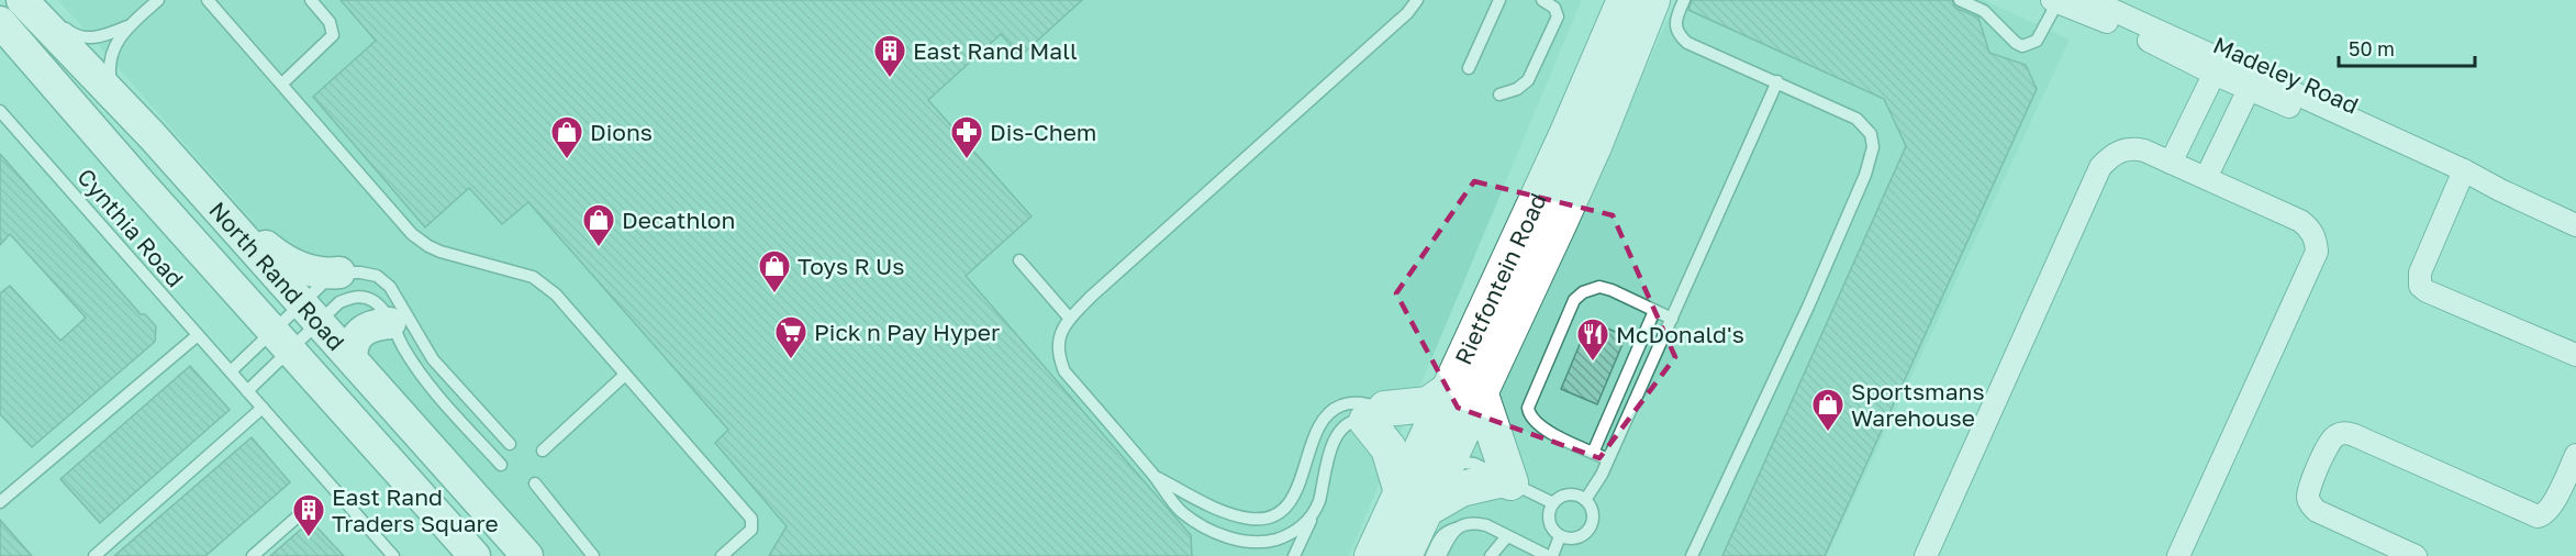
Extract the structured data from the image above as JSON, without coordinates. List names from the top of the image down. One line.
{"streets":{"main road":["North Rand Road","Rietfontein Road"],"street":["Madeley Road"],"lane":["Cynthia Road"]},"places":{"building":["East Rand Mall","East Rand Traders Square"],"shop":["Dions","Decathlon","Toys R Us","Sportsmans Warehouse"],"pharmacy":["Dis-Chem"],"supermarket":["Pick n Pay Hyper"],"restaurant":["McDonald's"]},"scale_bar":"50 m"}
